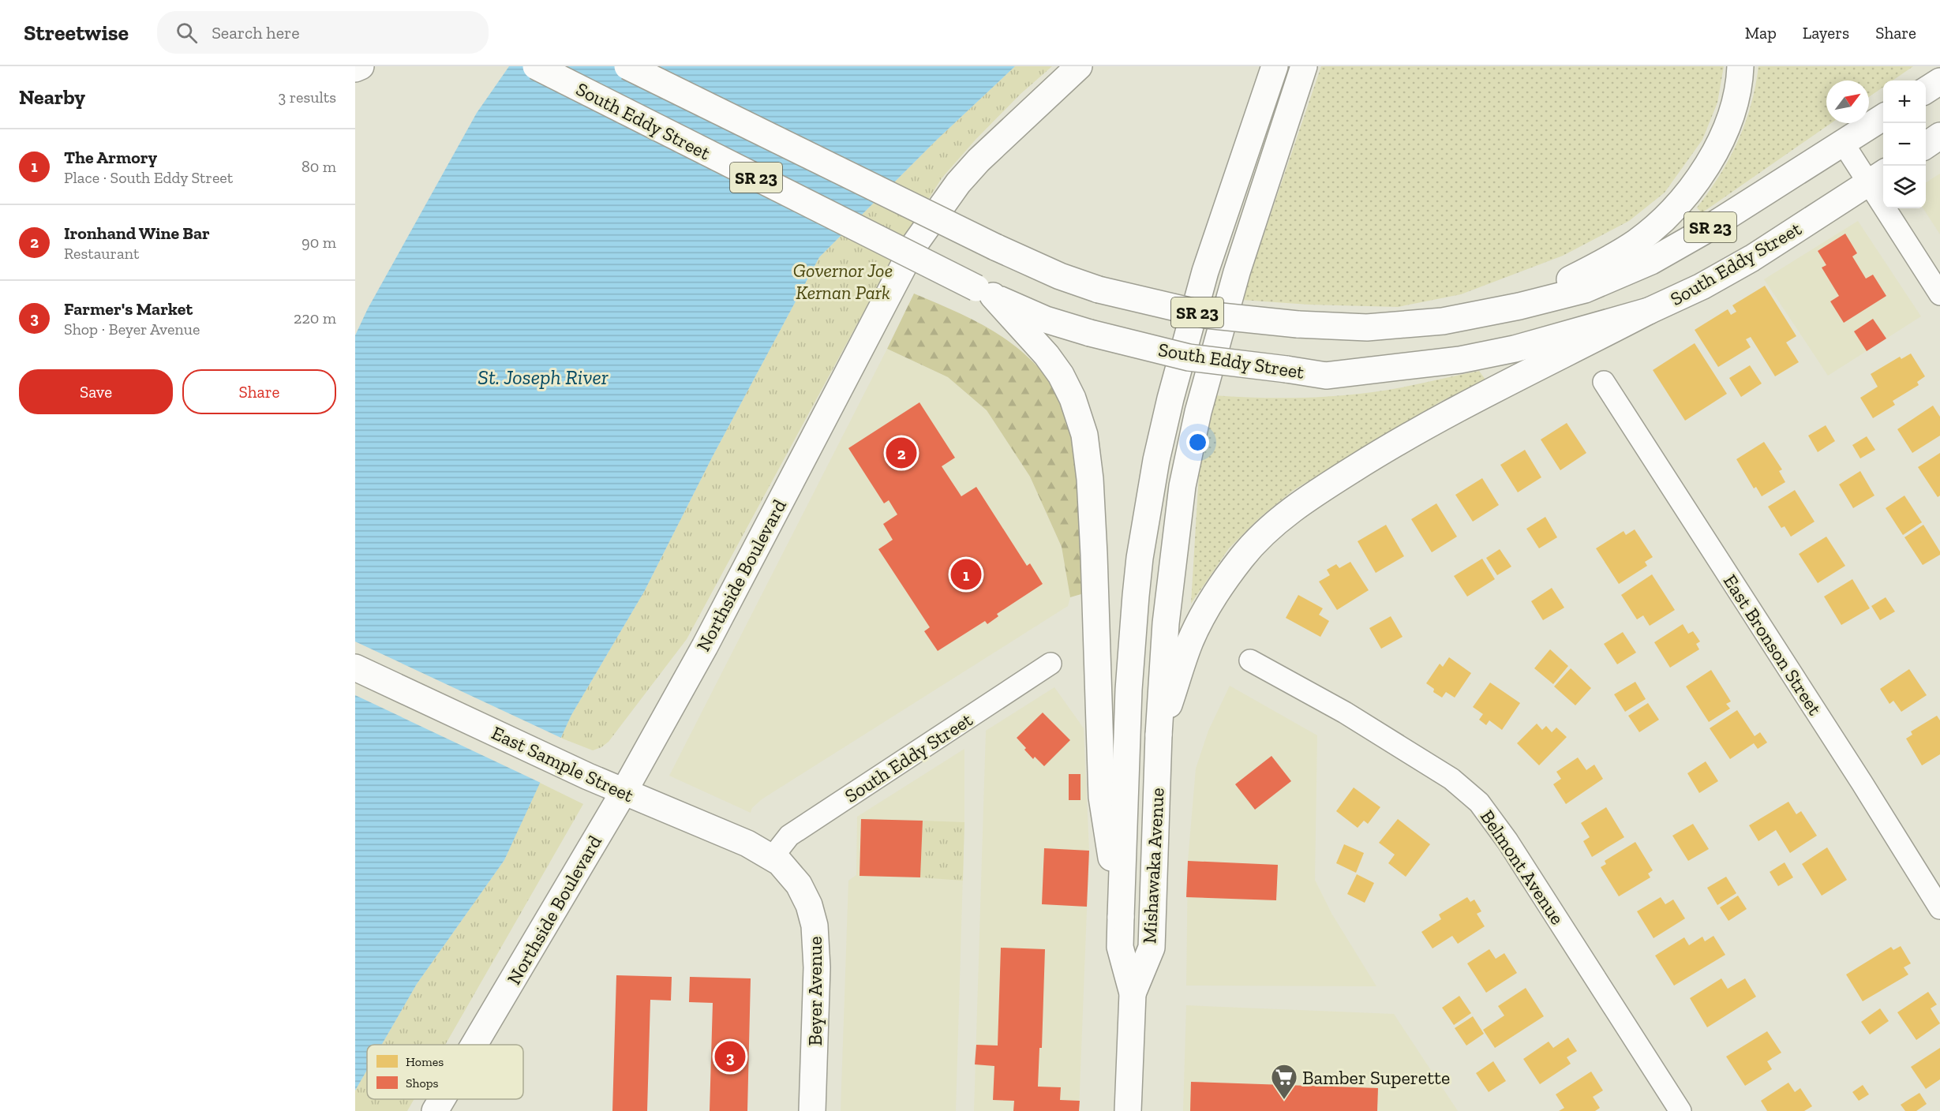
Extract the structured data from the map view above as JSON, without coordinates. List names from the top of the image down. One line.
{"streets":{"main road":["South Eddy Street","SR 23","Northside Boulevard","East Sample Street","Mishawaka Avenue","Beyer Avenue"],"street":["East Bronson Street","Belmont Avenue"]},"crossings":[["South Eddy Street","East Sample Street"],["South Eddy Street","Beyer Avenue"],["Northside Boulevard","East Sample Street"],["East Sample Street","Beyer Avenue"]],"water":["St. Joseph River"],"parks":["Governor Joe Kernan Park"],"places":{"supermarket":["Bamber Superette"]},"legend":["Homes","Shops"],"north":"top right","page":{"header":"Streetwise","search":"Search here","nav":["Map","Layers","Share"],"heading":["Nearby","3 results"],"map_buttons":["+","−"],"list":[{"mark":"1","name":"The Armory","note":"Place · South Eddy Street","value":"80 m"},{"mark":"2","name":"Ironhand Wine Bar","note":"Restaurant","value":"90 m"},{"mark":"3","name":"Farmer's Market","note":"Shop · Beyer Avenue","value":"220 m"}],"buttons":["Save","Share"],"pins":["2","1","3"]}}
